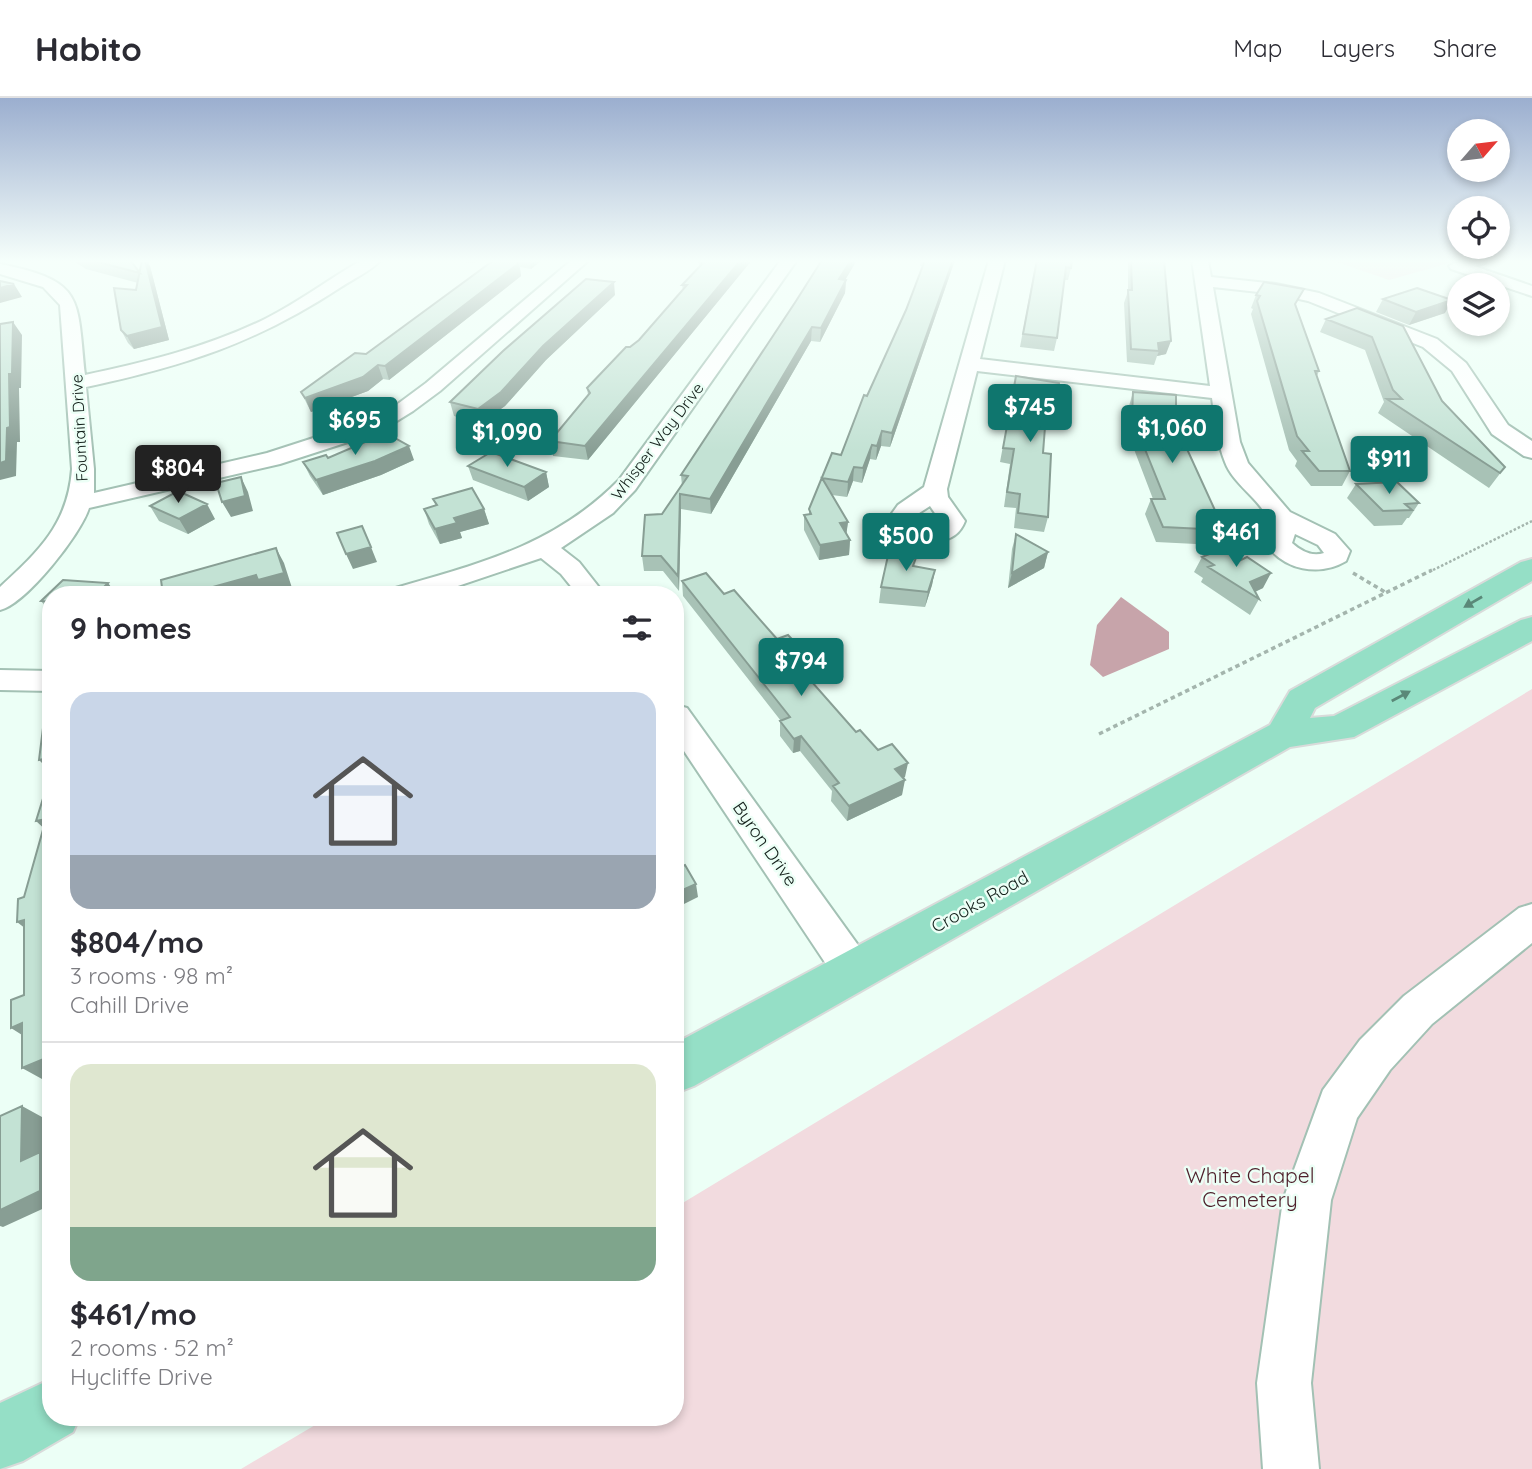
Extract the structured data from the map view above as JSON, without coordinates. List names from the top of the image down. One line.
{"streets":{"main road":["Crooks Road"],"street":["Fountain Drive","Whisper Way Drive","Byron Drive"]},"crossings":[["Byron Drive","Crooks Road"]],"parks":["White Chapel Cemetery"],"north":"top right","page":{"header":"Habito","nav":["Map","Layers","Share"],"price":["$745","$695","$1,060","$1,090","$911","$804","$461","$500","$794"],"heading":"9 homes","list":[{"name":"$804/mo","note":"3 rooms · 98 m² · Cahill Drive"},{"name":"$461/mo","note":"2 rooms · 52 m² · Hycliffe Drive"}]}}
